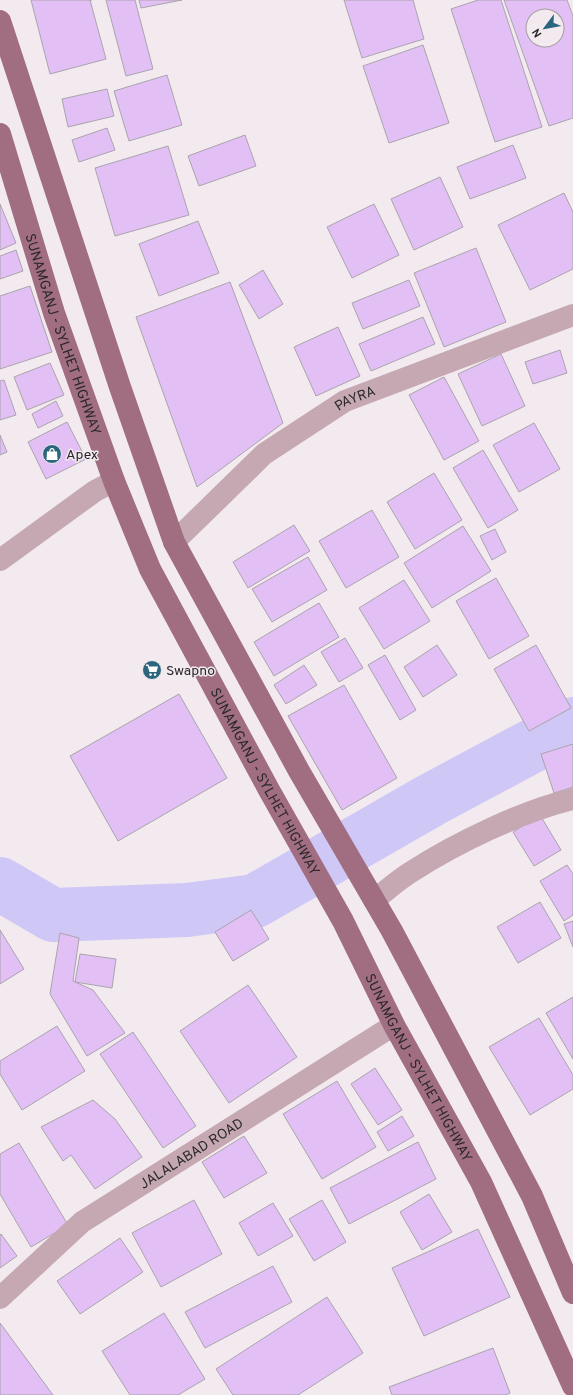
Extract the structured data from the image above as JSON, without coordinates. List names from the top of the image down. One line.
{"streets":{"main road":["SUNAMGANJ - SYLHET HIGHWAY"],"street":["PAYRA","JALALABAD ROAD"]},"crossings":[["SUNAMGANJ - SYLHET HIGHWAY","JALALABAD ROAD"]],"places":{"shop":["Apex"],"supermarket":["Swapno"]},"north":"bottom left"}
